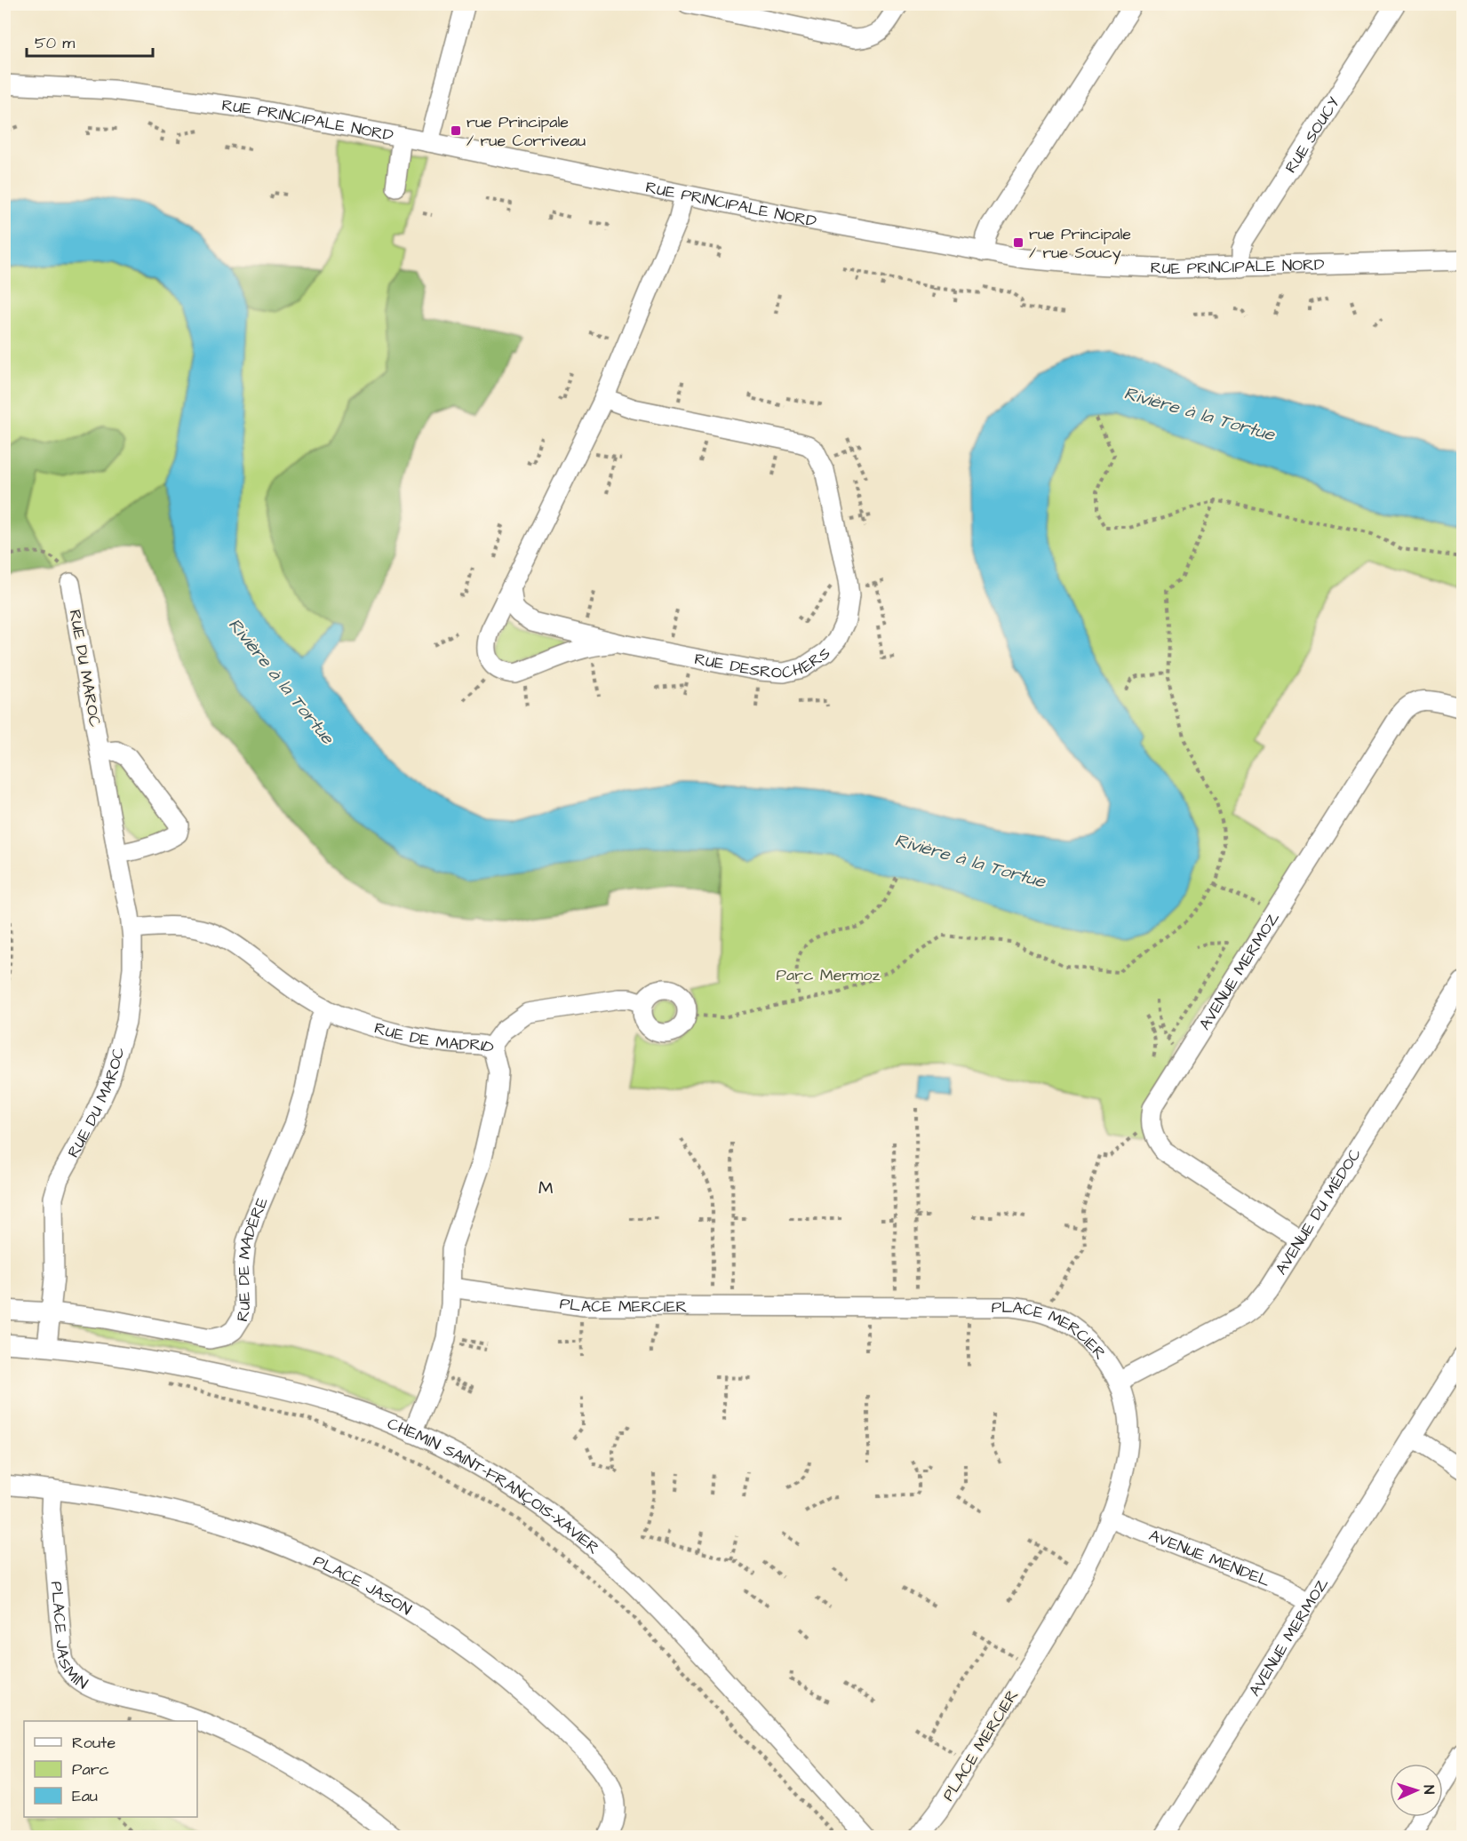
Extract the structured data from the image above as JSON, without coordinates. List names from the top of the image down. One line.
{"streets":{"street":["RUE PRINCIPALE NORD","RUE SOUCY","RUE DESROCHERS","RUE DU MAROC","AVENUE MERMOZ","RUE DE MADRID","AVENUE DU MÉDOC","RUE DE MADÈRE","PLACE MERCIER","CHEMIN SAINT-FRANÇOIS-XAVIER","AVENUE MENDEL","PLACE JASON","PLACE JASMIN"]},"crossings":[["RUE PRINCIPALE NORD","RUE SOUCY"],["RUE DU MAROC","RUE DE MADRID"],["RUE DU MAROC","RUE DE MADÈRE"],["RUE DU MAROC","CHEMIN SAINT-FRANÇOIS-XAVIER"],["AVENUE MERMOZ","AVENUE MENDEL"],["RUE DE MADRID","RUE DE MADÈRE"],["RUE DE MADRID","PLACE MERCIER"],["RUE DE MADRID","CHEMIN SAINT-FRANÇOIS-XAVIER"],["AVENUE DU MÉDOC","PLACE MERCIER"],["PLACE MERCIER","AVENUE MENDEL"],["PLACE JASON","PLACE JASMIN"]],"districts":["M"],"water":["Rivière à la Tortue"],"parks":["Parc Mermoz"],"places":{"transit":["rue Principale / rue Corriveau","rue Principale / rue Soucy"]},"legend":["Route","Parc","Eau"],"scale_bar":"50 m","north":"right"}
